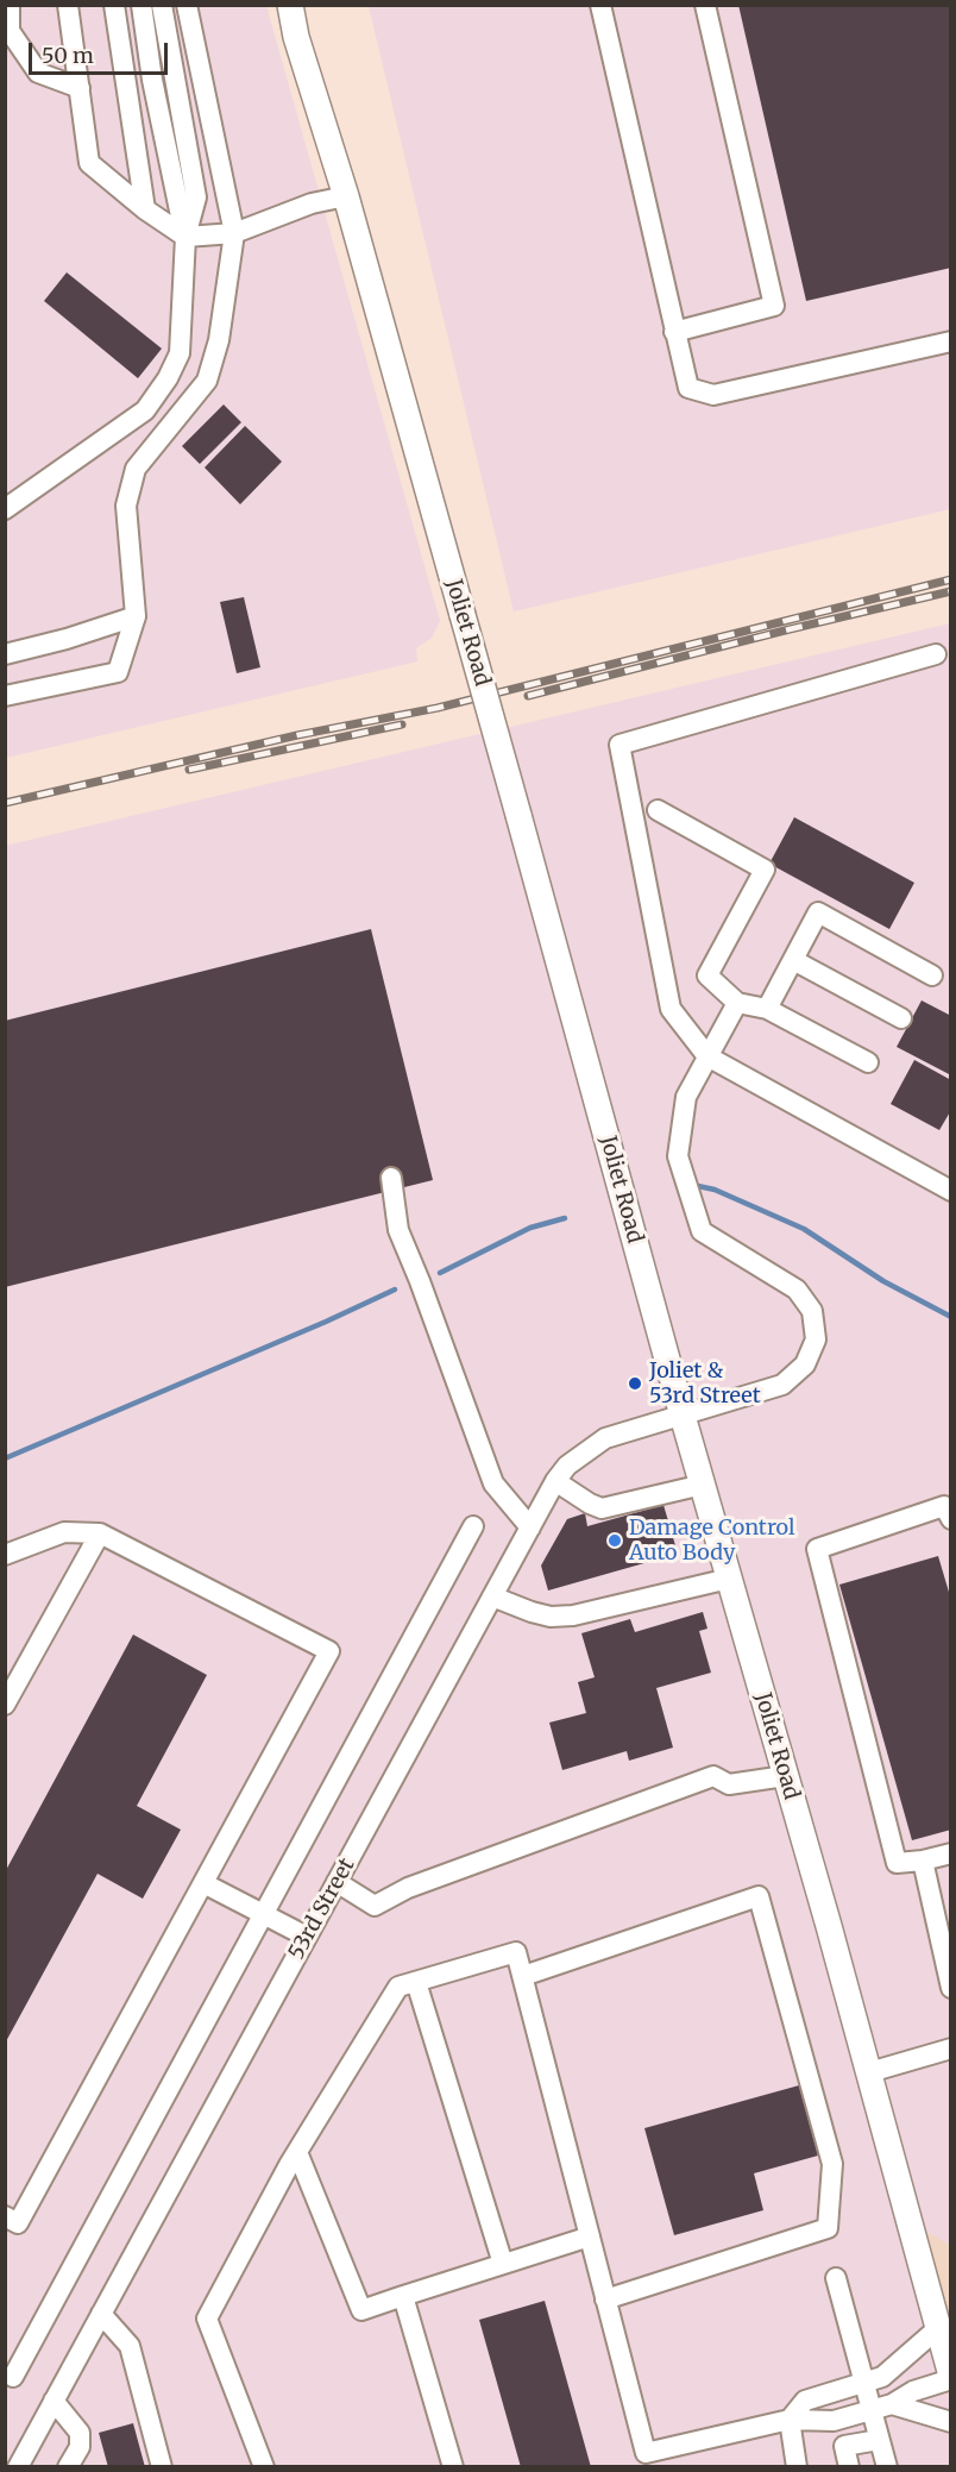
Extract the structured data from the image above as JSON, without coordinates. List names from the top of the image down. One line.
{"streets":{"main road":["Joliet Road"],"street":["53rd Street"]},"crossings":[["Joliet Road","53rd Street"]],"places":["Joliet & 53rd Street","Damage Control Auto Body"],"scale_bar":"50 m"}
